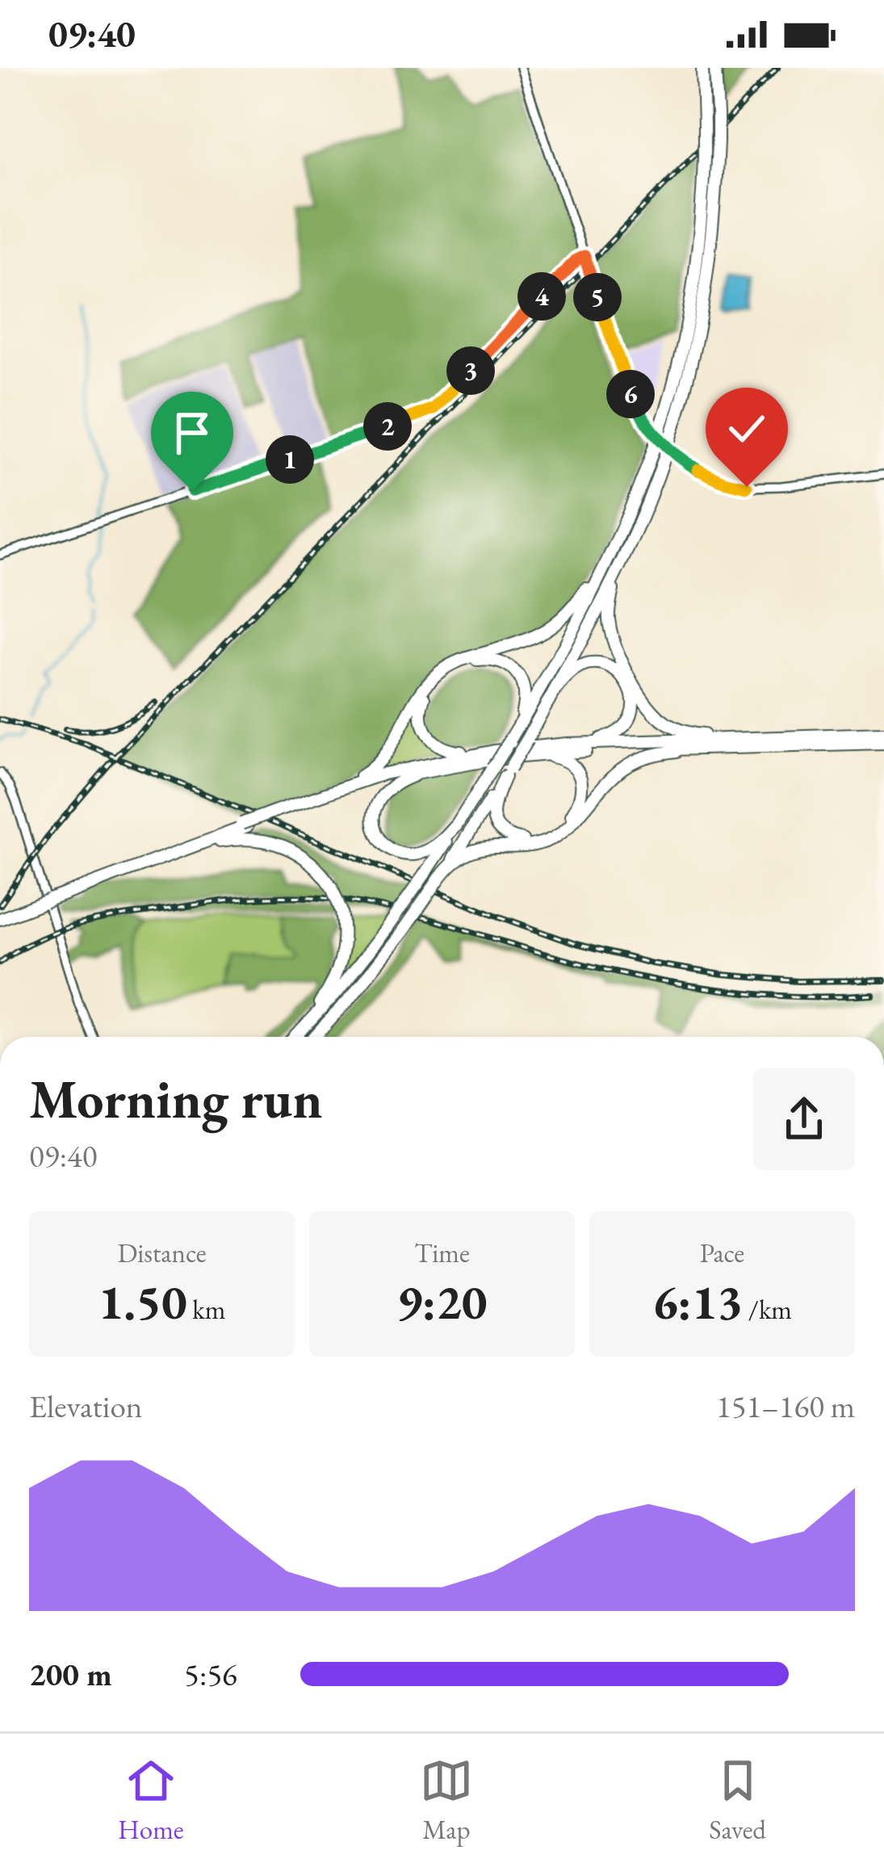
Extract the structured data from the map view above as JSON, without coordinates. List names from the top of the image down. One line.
{"page":{"status":"09:40","pins":["4","5","3","6","2","1"],"heading":["Morning run","09:40"],"stats":[["Distance","1.50 km"],["Time","9:20"],["Pace","6:13 /km"]],"chart":["Elevation","151–160 m"],"list":[{"name":"200 m","note":"5:56"}],"tabs":["Home","Map","Saved"]}}
